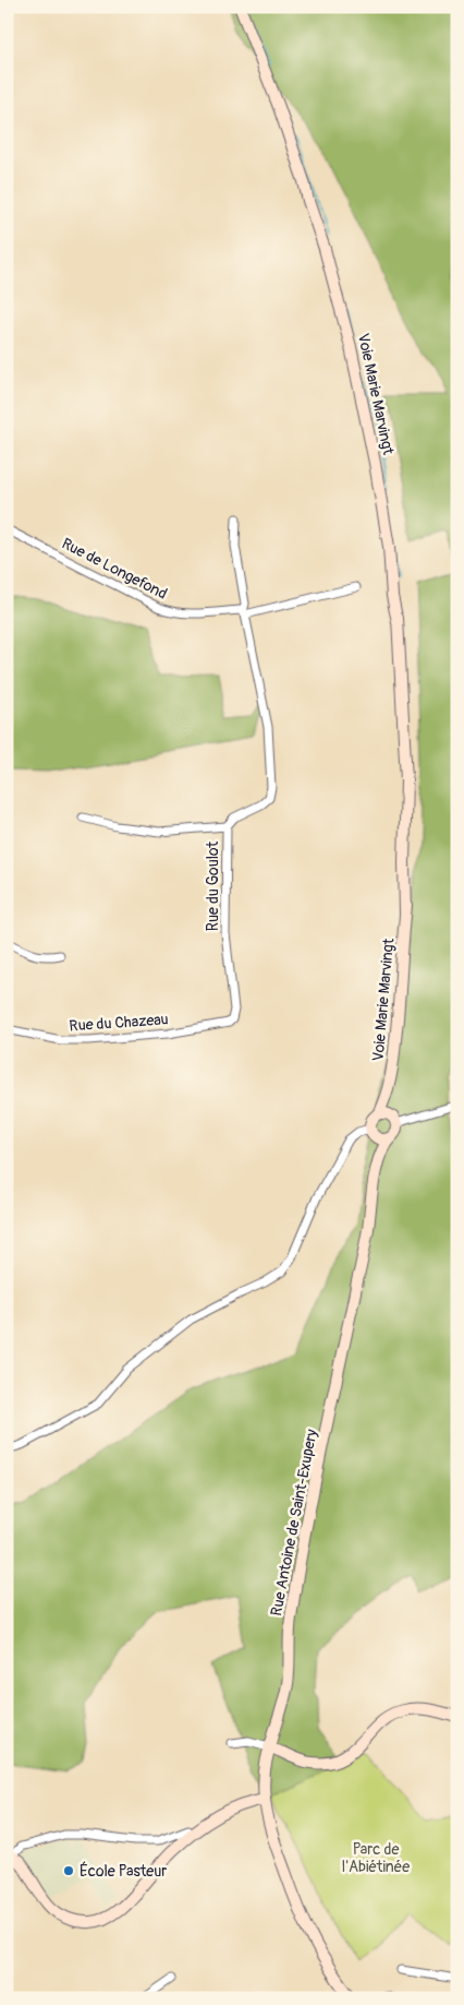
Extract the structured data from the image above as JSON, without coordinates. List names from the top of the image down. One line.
{"streets":{"main road":["Voie Marie Marvingt","Rue Antoine de Saint-Exupery"],"street":["Rue de Longefond","Rue du Goulot","Rue du Chazeau"]},"crossings":[["Voie Marie Marvingt","Rue Antoine de Saint-Exupery"],["Rue de Longefond","Rue du Goulot"],["Rue du Goulot","Rue du Chazeau"]],"parks":["Parc de l'Abiétinée"],"places":["École Pasteur"]}
